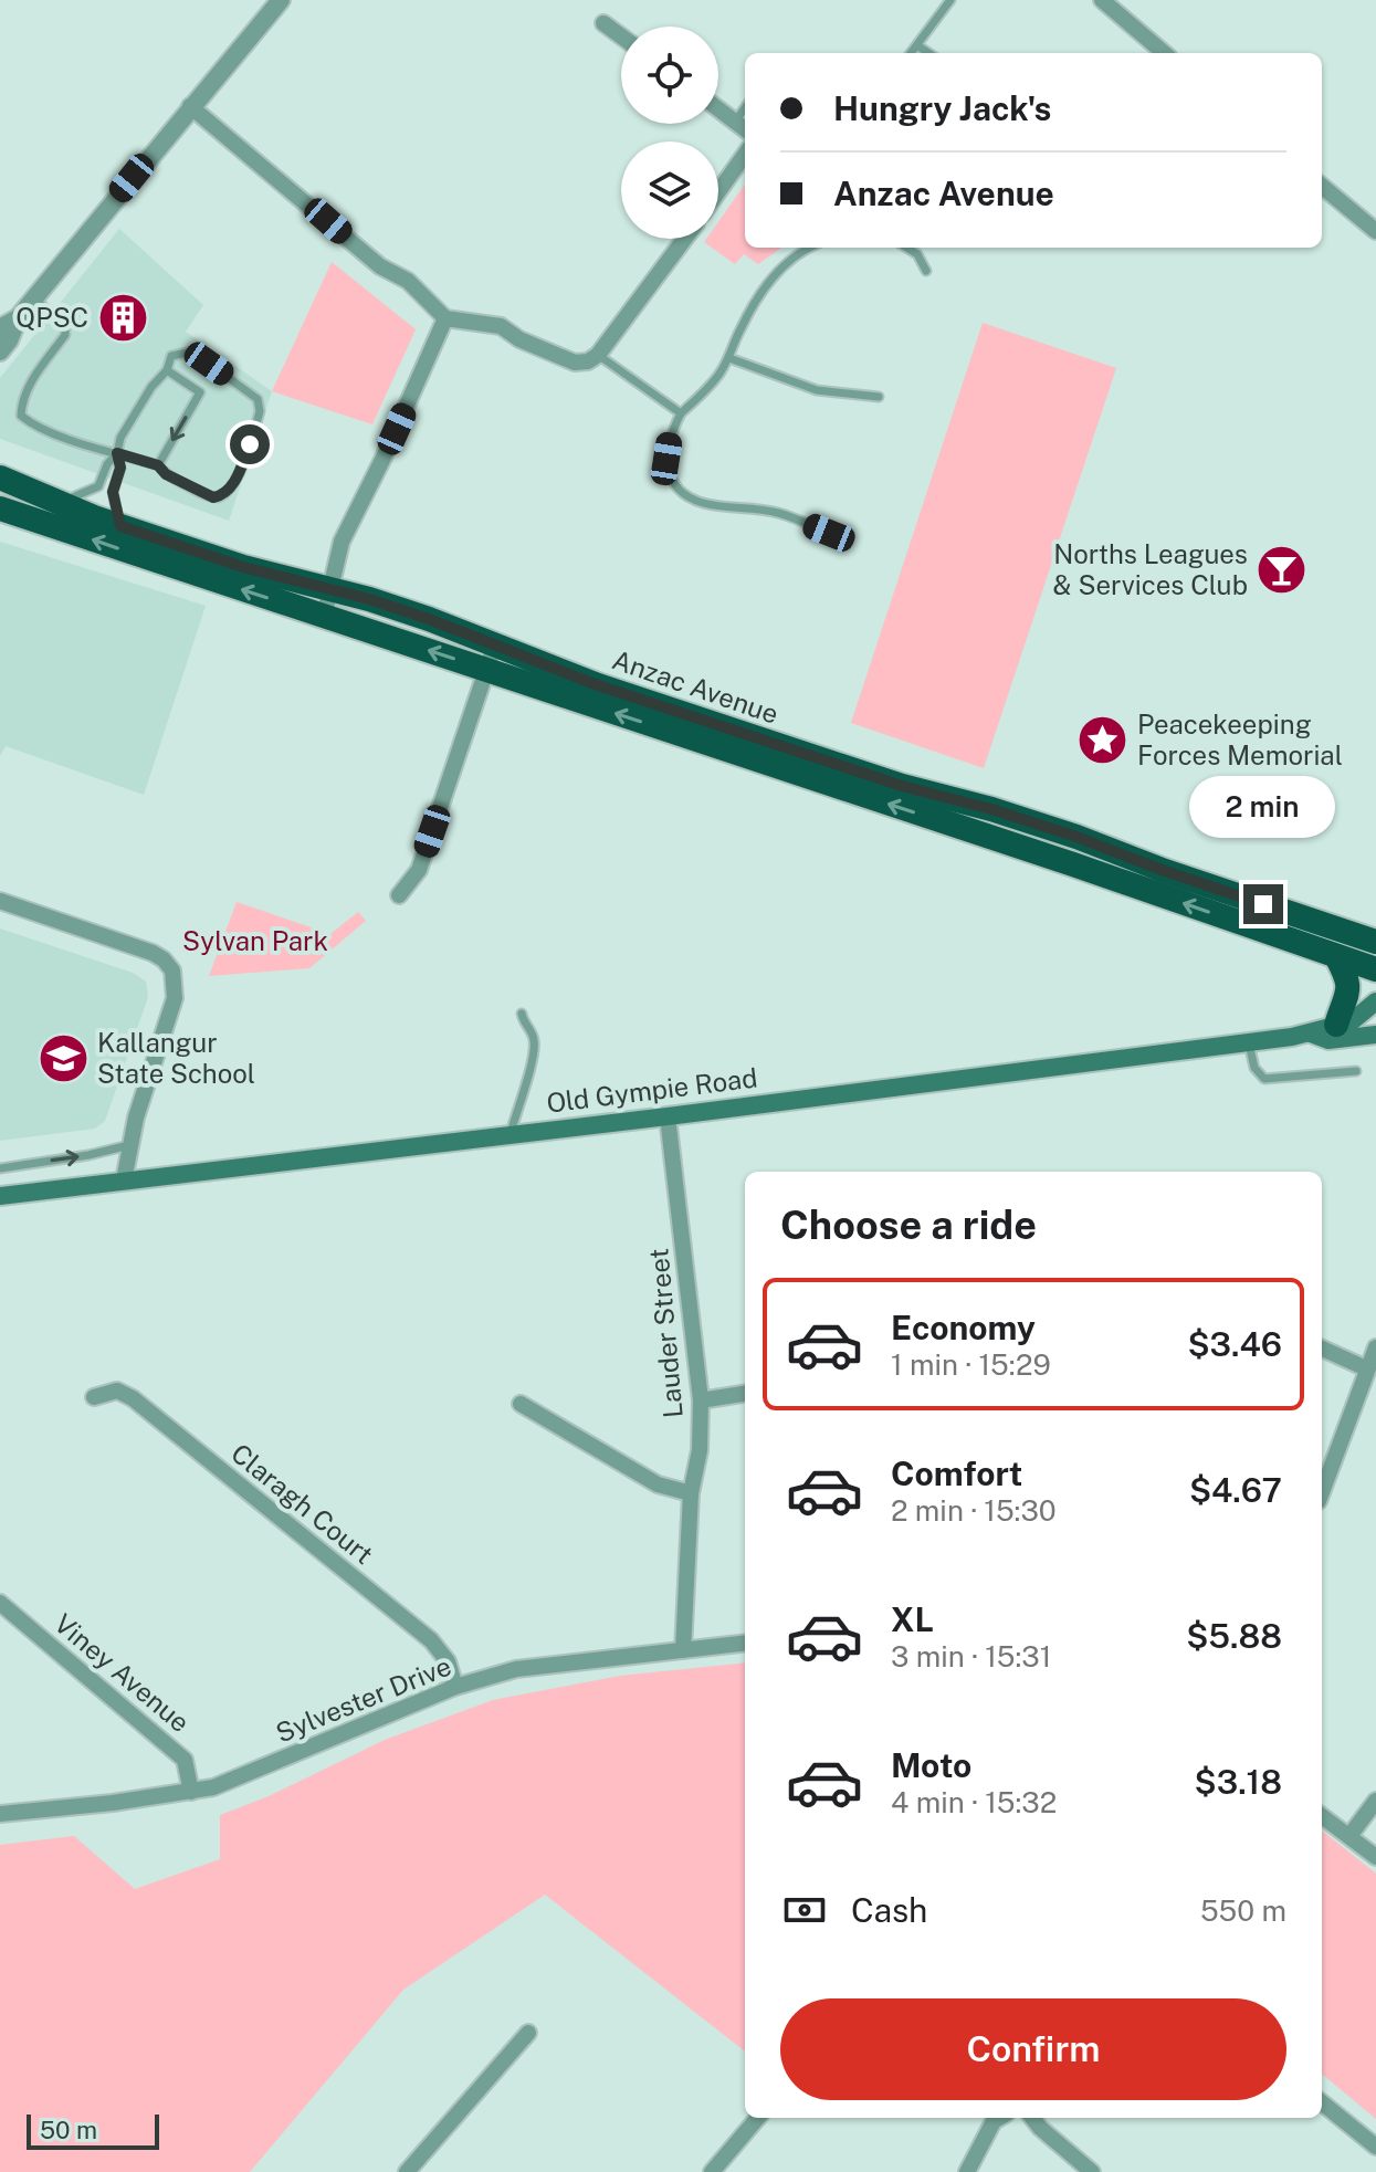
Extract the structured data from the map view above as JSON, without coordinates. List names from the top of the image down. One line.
{"streets":{"highway":["Anzac Avenue"],"main road":["Old Gympie Road"],"street":["Lauder Street","Claragh Court","Viney Avenue","Sylvester Drive"]},"crossings":[["Old Gympie Road","Lauder Street"],["Lauder Street","Sylvester Drive"],["Claragh Court","Sylvester Drive"],["Viney Avenue","Sylvester Drive"]],"parks":["Sylvan Park"],"places":{"building":["QPSC"],"bar":["Norths Leagues & Services Club"],"place":["Peacekeeping Forces Memorial"],"school or university":["Kallangur State School"]},"scale_bar":"50 m","page":{"banner":["Hungry Jack's","Anzac Avenue"],"bubble":"2 min","heading":"Choose a ride","list":[{"name":"Economy","note":"1 min · 15:29","value":"$3.46"},{"name":"Comfort","note":"2 min · 15:30","value":"$4.67"},{"name":"XL","note":"3 min · 15:31","value":"$5.88"},{"name":"Moto","note":"4 min · 15:32","value":"$3.18"}],"pay":["Cash","550 m"],"buttons":"Confirm","scale":"50 m"}}
